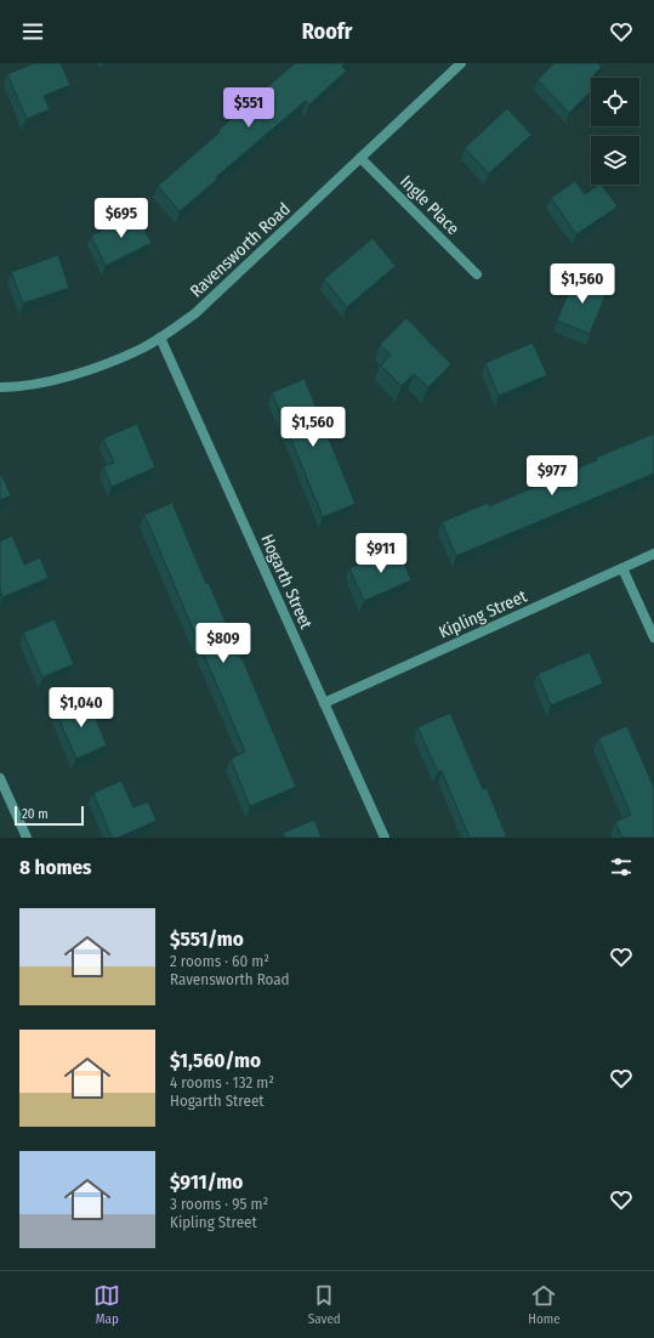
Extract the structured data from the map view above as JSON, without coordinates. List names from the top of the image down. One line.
{"streets":{"street":["Ingle Place","Ravensworth Road","Hogarth Street","Kipling Street"]},"crossings":[["Ingle Place","Ravensworth Road"],["Ravensworth Road","Hogarth Street"],["Hogarth Street","Kipling Street"]],"scale_bar":"20 m","page":{"header":"Roofr","price":["$551","$695","$1,560","$1,560","$977","$911","$809","$1,040"],"scale":"20 m","heading":"8 homes","list":[{"name":"$551/mo","note":"2 rooms · 60 m² · Ravensworth Road"},{"name":"$1,560/mo","note":"4 rooms · 132 m² · Hogarth Street"},{"name":"$911/mo","note":"3 rooms · 95 m² · Kipling Street"}],"tabs":["Map","Saved","Home"]}}
